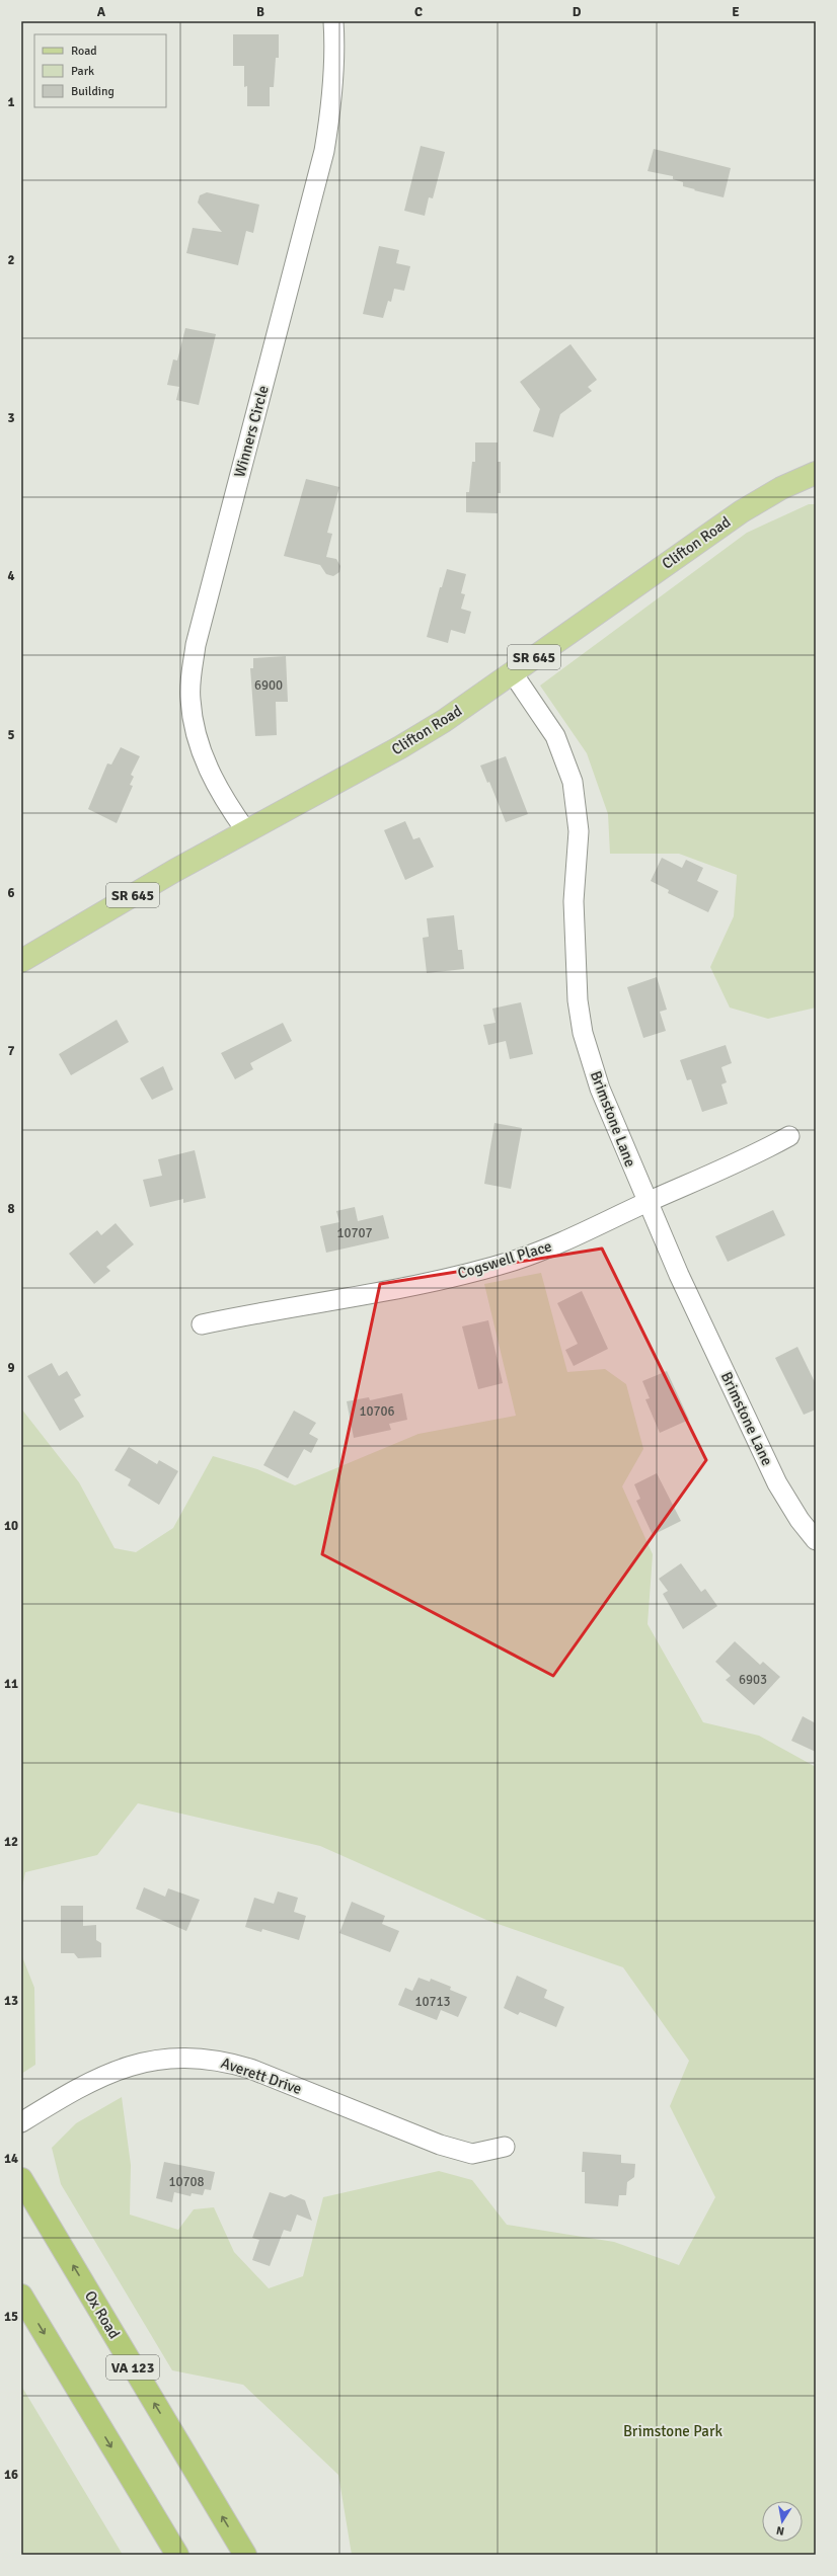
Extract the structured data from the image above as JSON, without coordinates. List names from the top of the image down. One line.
{"streets":{"highway":["Ox Road","VA 123"],"main road":["Clifton Road","SR 645"],"street":["Winners Circle","Brimstone Lane","Cogswell Place","Averett Drive"]},"crossings":[["Winners Circle","Clifton Road"],["Clifton Road","Brimstone Lane"],["Brimstone Lane","Cogswell Place"]],"parks":["Brimstone Park"],"house_numbers":["6900","10707","10706","6903","10713","10708"],"legend":["Road","Park","Building"],"north":"bottom","grid":{"columns":["A","B","C","D","E"],"rows":["1","2","3","4","5","6","7","8","9","10","11","12","13","14","15","16"]}}
